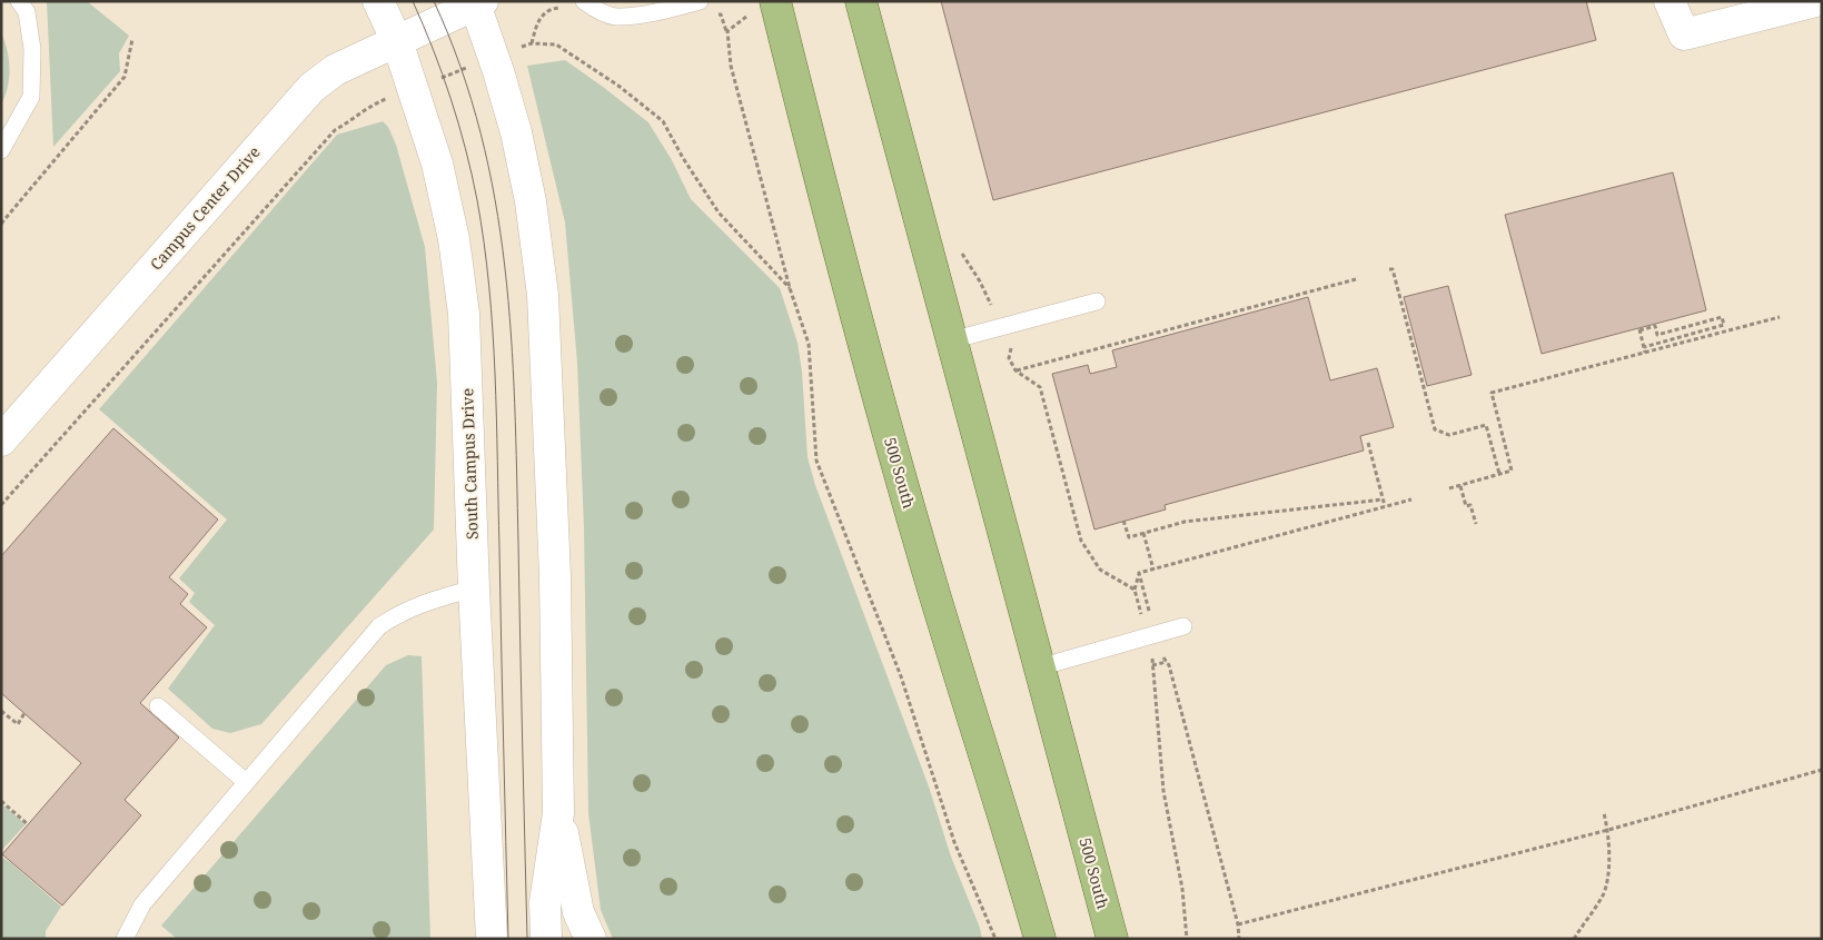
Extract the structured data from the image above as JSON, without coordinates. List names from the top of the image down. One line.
{"streets":{"main road":["500 South"],"street":["Campus Center Drive","South Campus Drive"]},"crossings":[["Campus Center Drive","South Campus Drive"]]}
